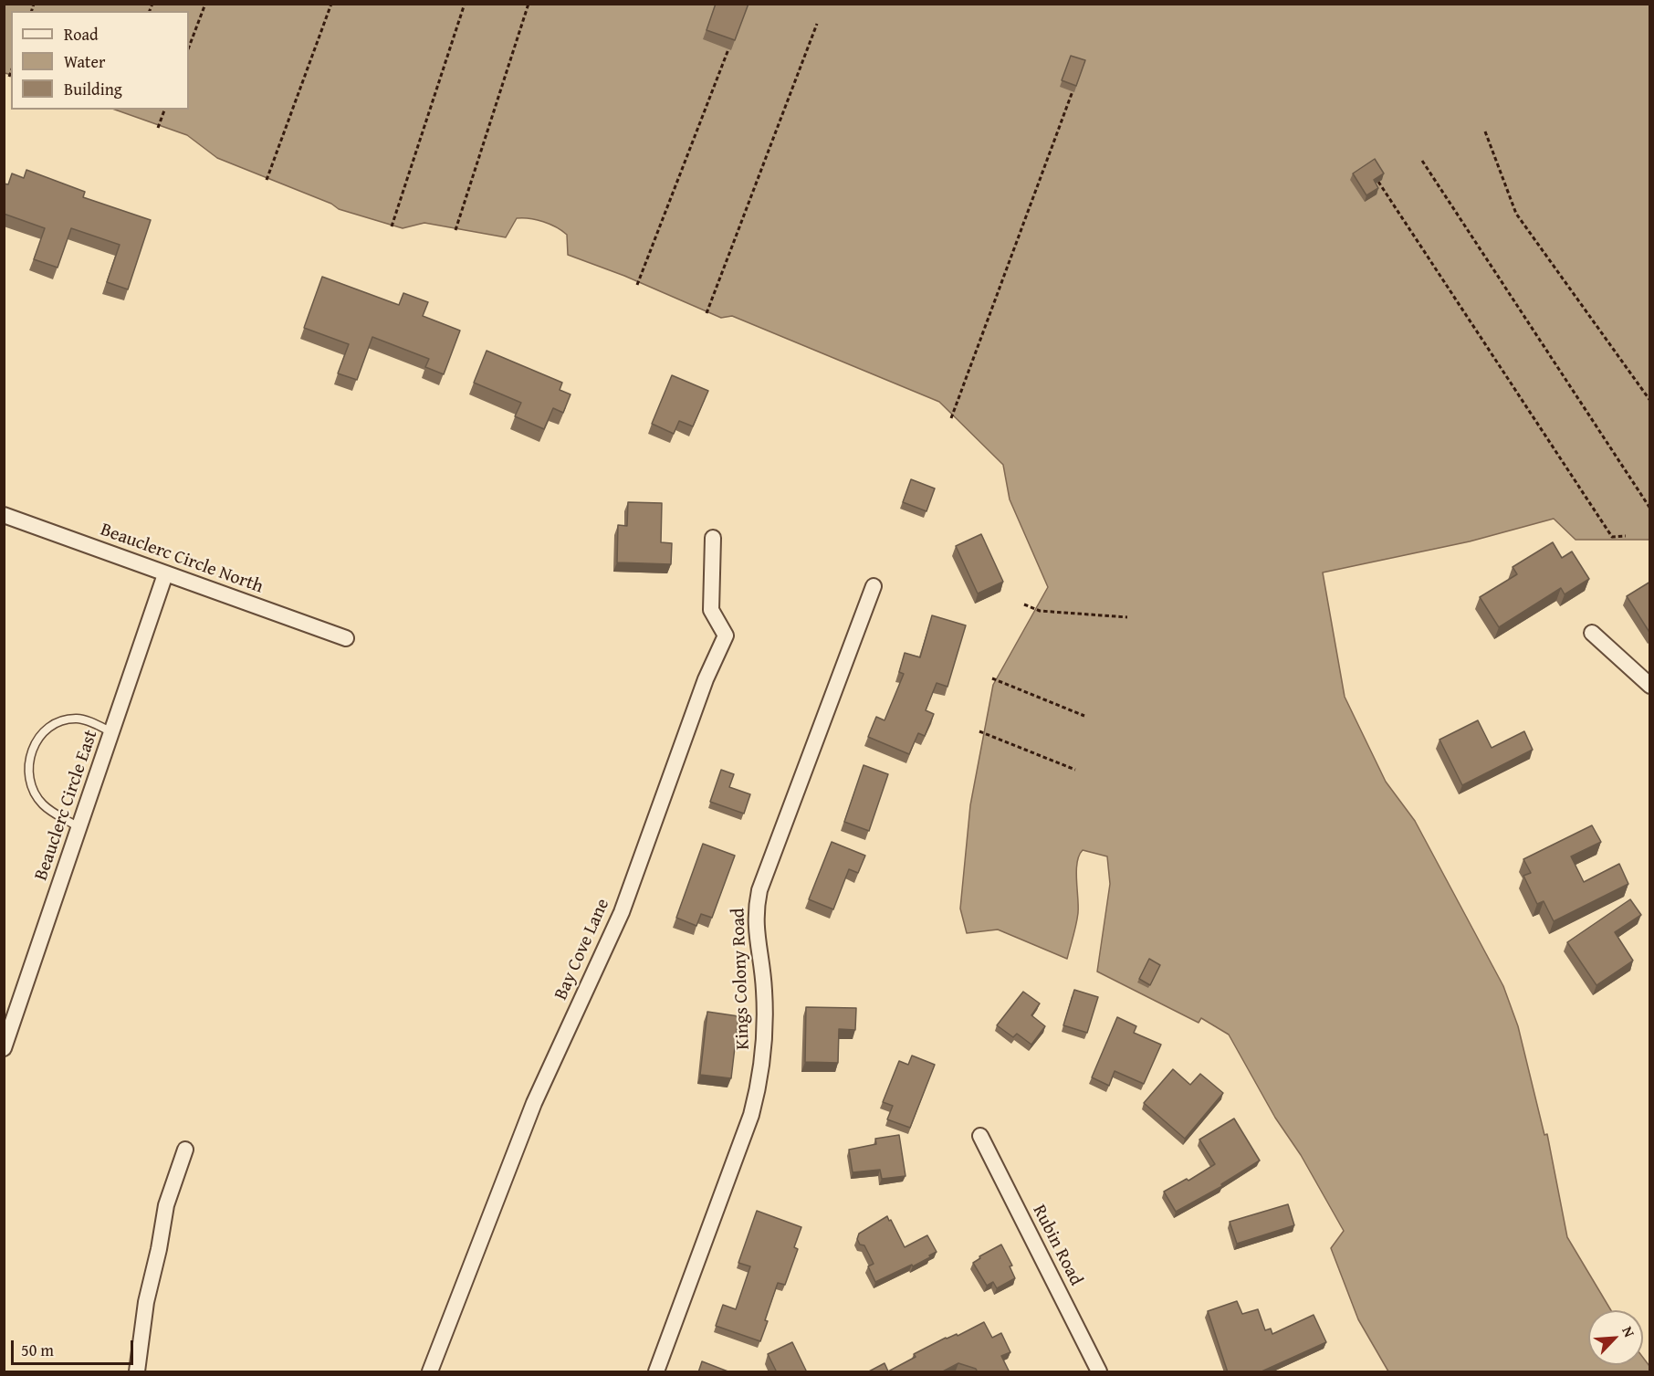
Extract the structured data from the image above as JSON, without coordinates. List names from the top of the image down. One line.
{"streets":{"street":["Beauclerc Circle North","Beauclerc Circle East","Bay Cove Lane","Kings Colony Road","Rubin Road"]},"crossings":[["Beauclerc Circle North","Beauclerc Circle East"]],"legend":["Road","Water","Building"],"scale_bar":"50 m","north":"top right"}
